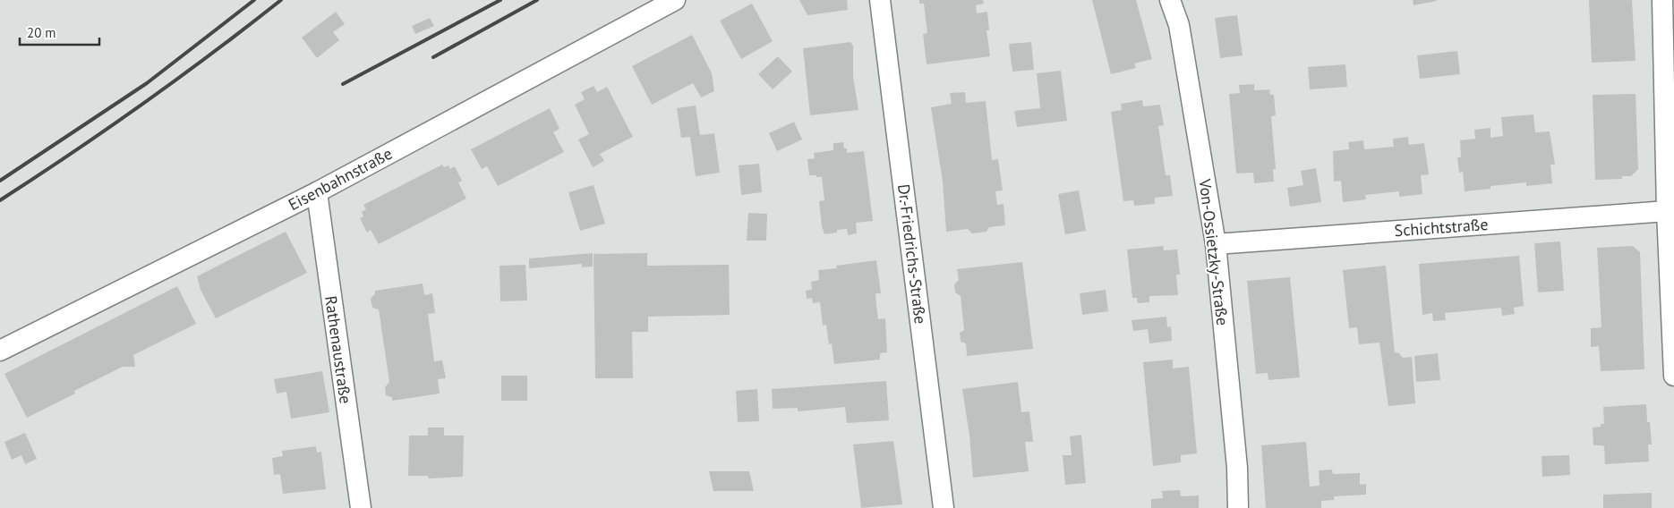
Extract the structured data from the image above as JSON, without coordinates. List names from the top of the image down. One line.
{"streets":{"street":["Eisenbahnstraße","Schichtstraße","Von-Ossietzky-Straße","Dr.-Friedrichs-Straße","Rathenaustraße"]},"crossings":[["Eisenbahnstraße","Rathenaustraße"],["Schichtstraße","Von-Ossietzky-Straße"]],"scale_bar":"20 m"}
